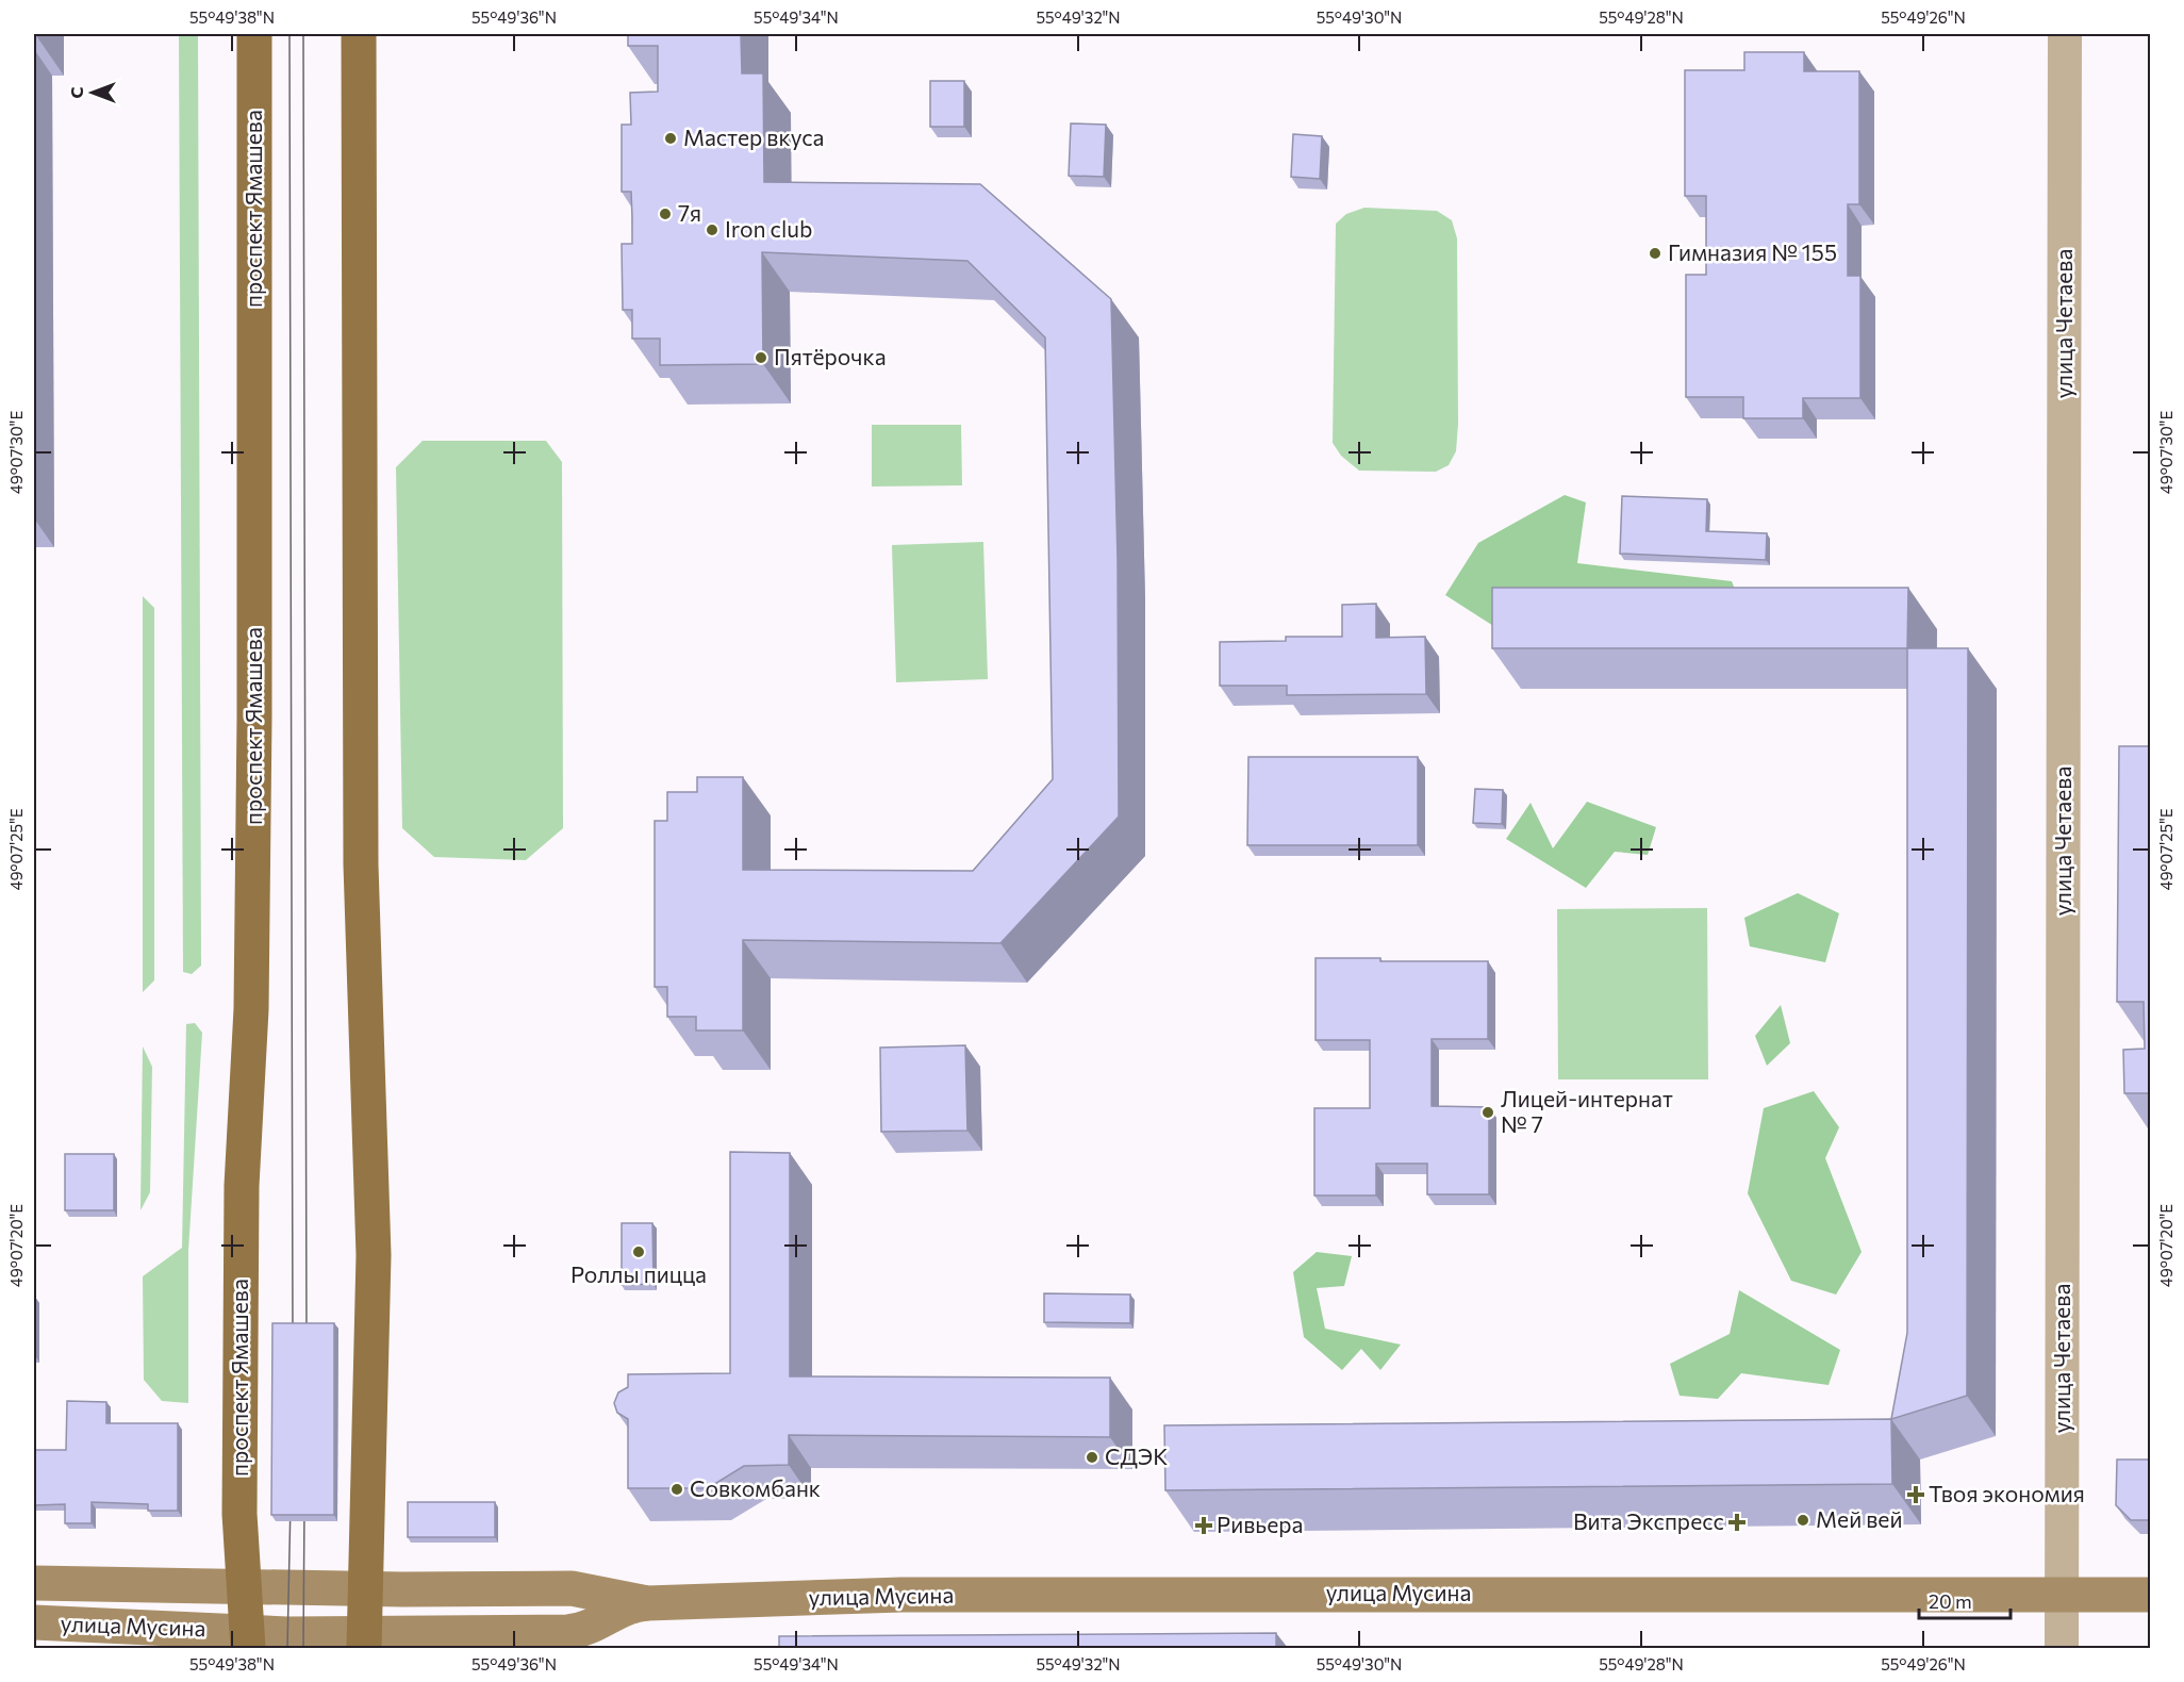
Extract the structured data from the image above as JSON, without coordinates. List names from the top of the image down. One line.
{"streets":{"main road":["проспект Ямашева"],"street":["улица Четаева","улица Мусина"]},"crossings":[["проспект Ямашева","улица Мусина"],["улица Четаева","улица Мусина"]],"places":{"other":["Мастер вкуса","7я","Iron club","Гимназия № 155","Пятёрочка","Лицей-интернат № 7","Роллы пицца","СДЭК","Совкомбанк","Мей вей"],"health":["Твоя экономия","Вита Экспресс","Ривьера"]},"scale_bar":"20 m","north":"left","coordinates":["55°49'38\"N","55°49'36\"N","55°49'34\"N","55°49'32\"N","55°49'30\"N","55°49'28\"N","55°49'26\"N","49°07'30\"E","49°07'25\"E","49°07'20\"E"]}
